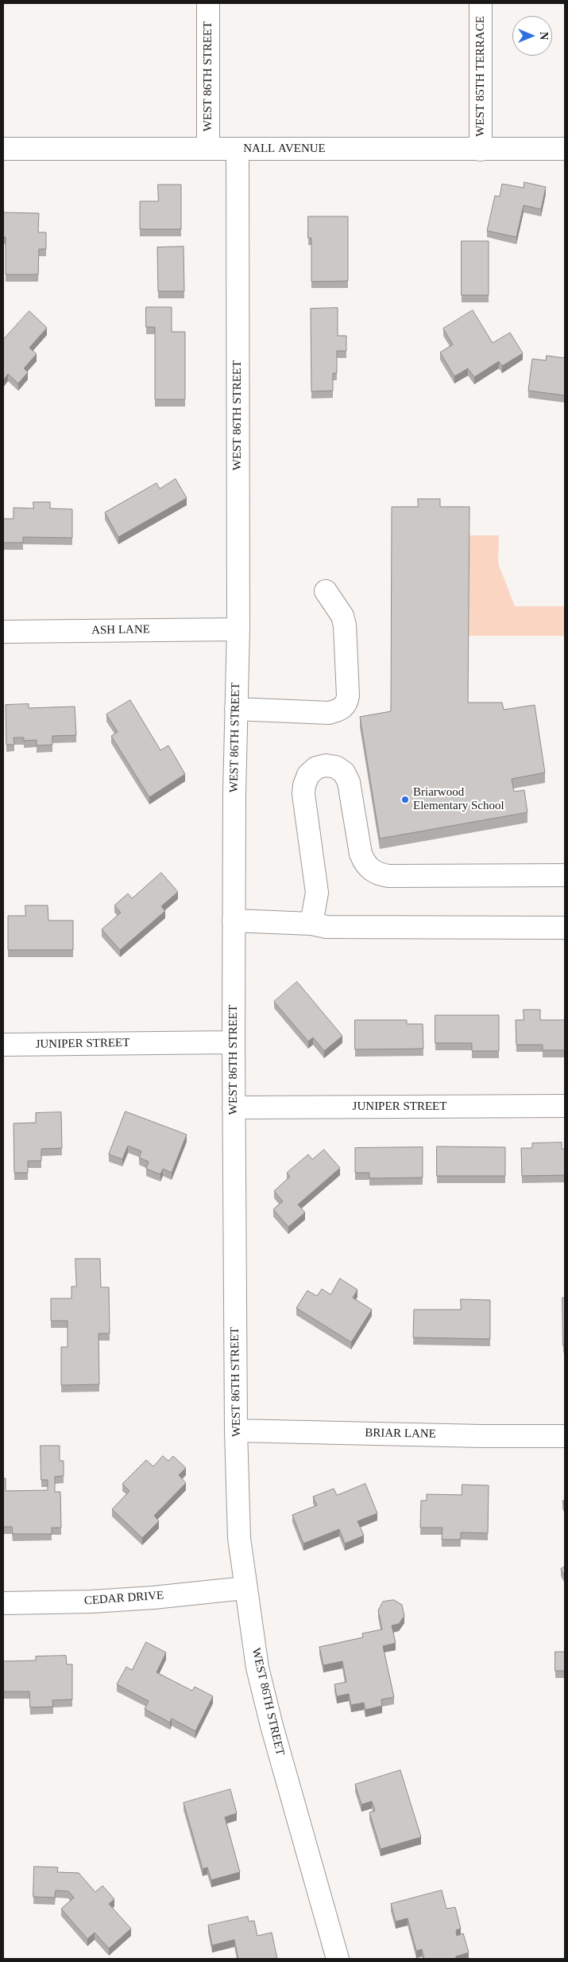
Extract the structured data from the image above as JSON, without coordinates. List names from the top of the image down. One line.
{"streets":{"street":["WEST 86TH STREET","WEST 85TH TERRACE","NALL AVENUE","ASH LANE","JUNIPER STREET","BRIAR LANE","CEDAR DRIVE"]},"crossings":[["WEST 86TH STREET","NALL AVENUE"],["WEST 86TH STREET","ASH LANE"],["WEST 86TH STREET","JUNIPER STREET"],["WEST 86TH STREET","BRIAR LANE"],["WEST 86TH STREET","CEDAR DRIVE"],["WEST 85TH TERRACE","NALL AVENUE"]],"places":["Briarwood Elementary School"],"north":"right"}
